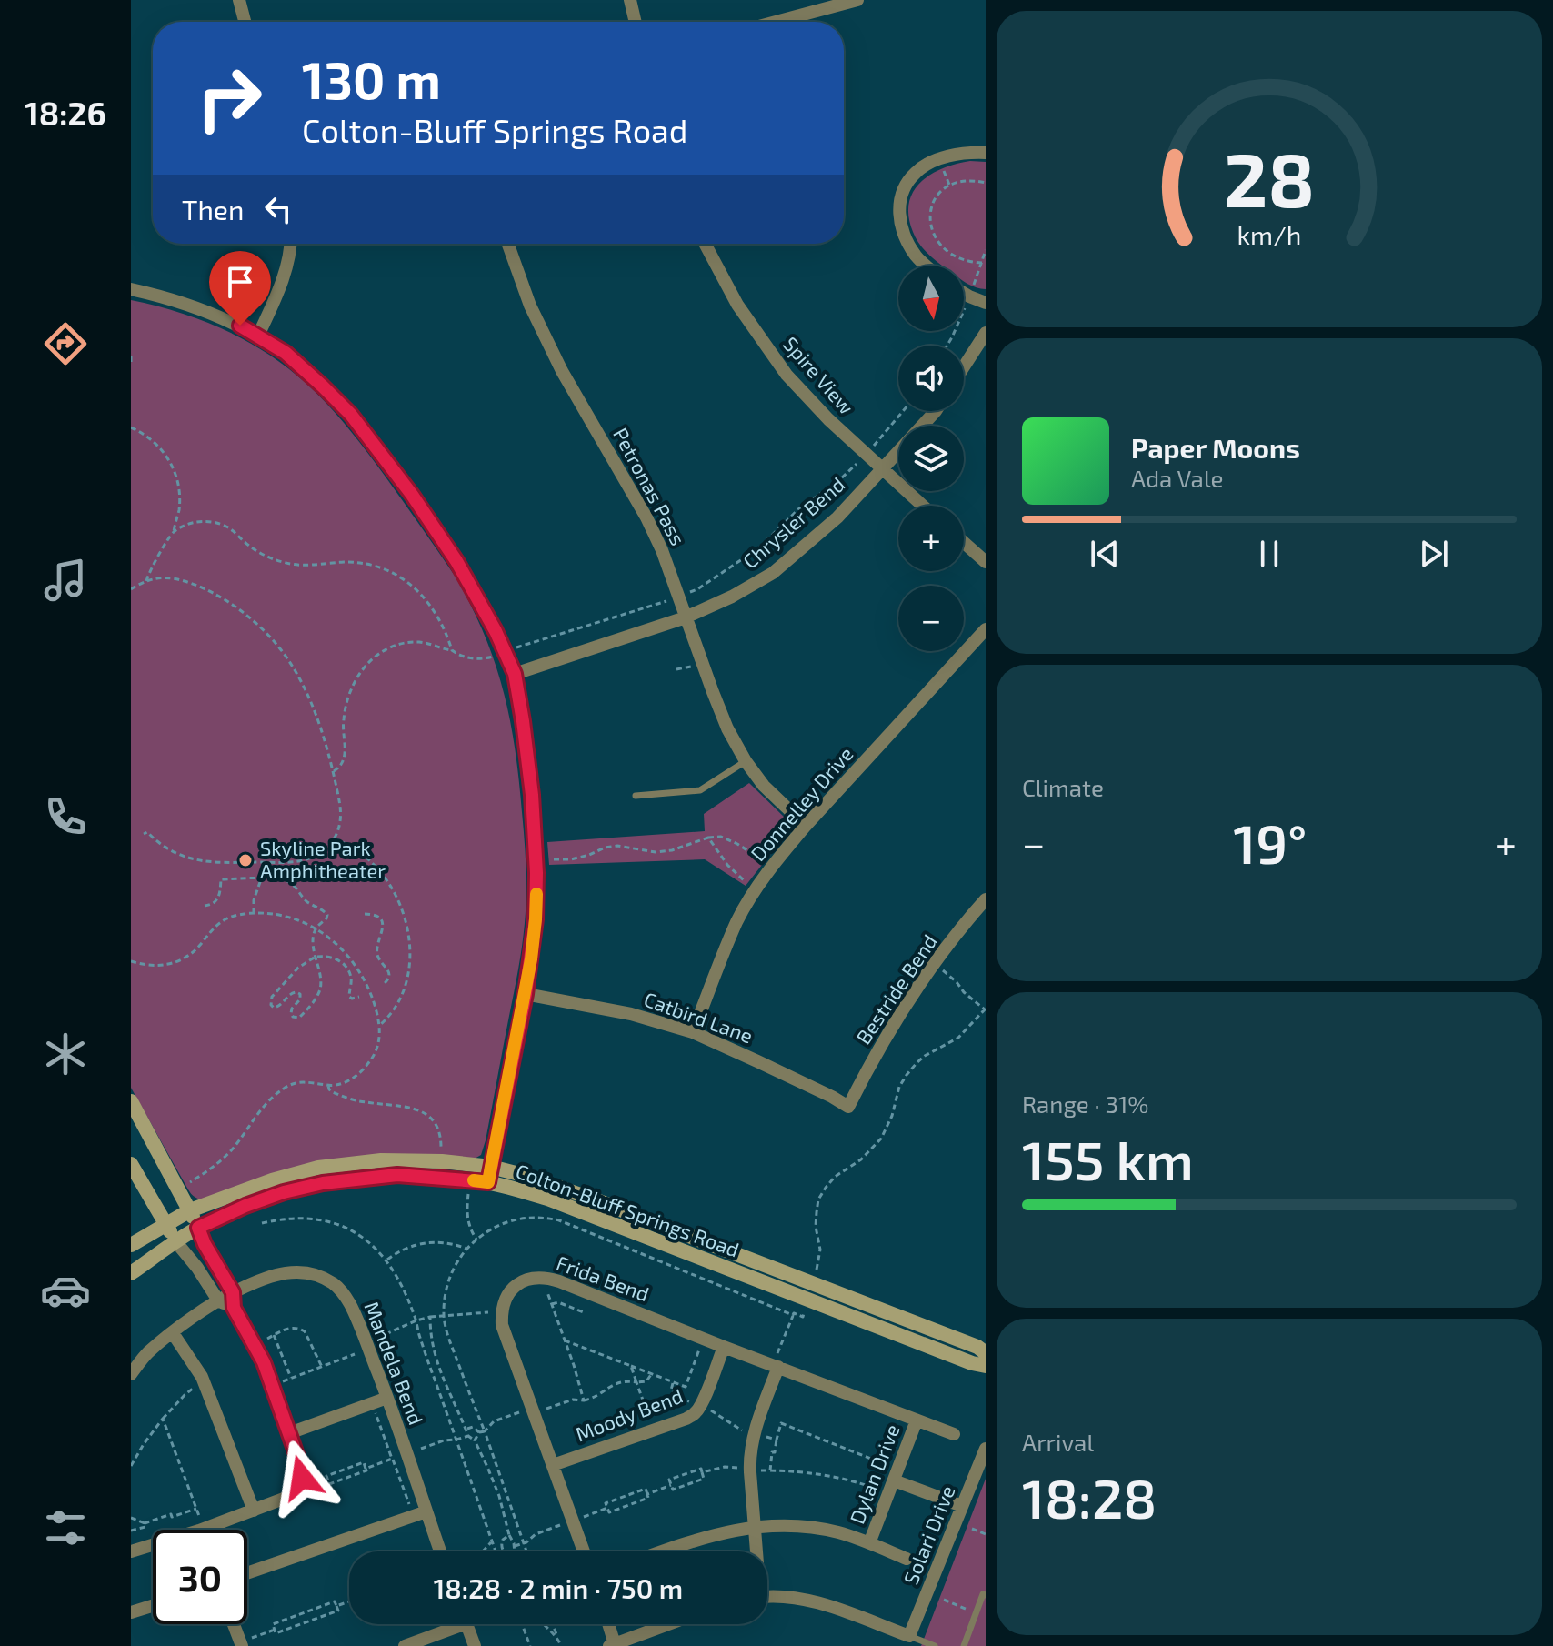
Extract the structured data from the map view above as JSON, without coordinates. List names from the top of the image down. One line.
{"streets":{"street":["Spire View","Petronas Pass","Chrysler Bend","Donnelley Drive","Bestride Bend","Catbird Lane","Colton-Bluff Springs Road","Frida Bend","Mandela Bend","Moody Bend","Dylan Drive","Solari Drive"]},"crossings":[["Spire View","Chrysler Bend"],["Petronas Pass","Chrysler Bend"],["Petronas Pass","Donnelley Drive"],["Donnelley Drive","Catbird Lane"],["Bestride Bend","Catbird Lane"],["Frida Bend","Moody Bend"],["Frida Bend","Dylan Drive"]],"places":["Skyline Park Amphitheater"],"north":"bottom","page":{"tabs":"18:26","turn":["130 m","Colton-Bluff Springs Road"],"then":"Then","map_buttons":["+","−"],"song":["Paper Moons","Ada Vale"],"tile":["Climate",["Range · 31%","155 km"],["Arrival","18:28"]],"heat":["−","19°","+"],"limit":"30","trip":"18:28 · 2 min · 750 m","gauge":["28","km/h"]}}
